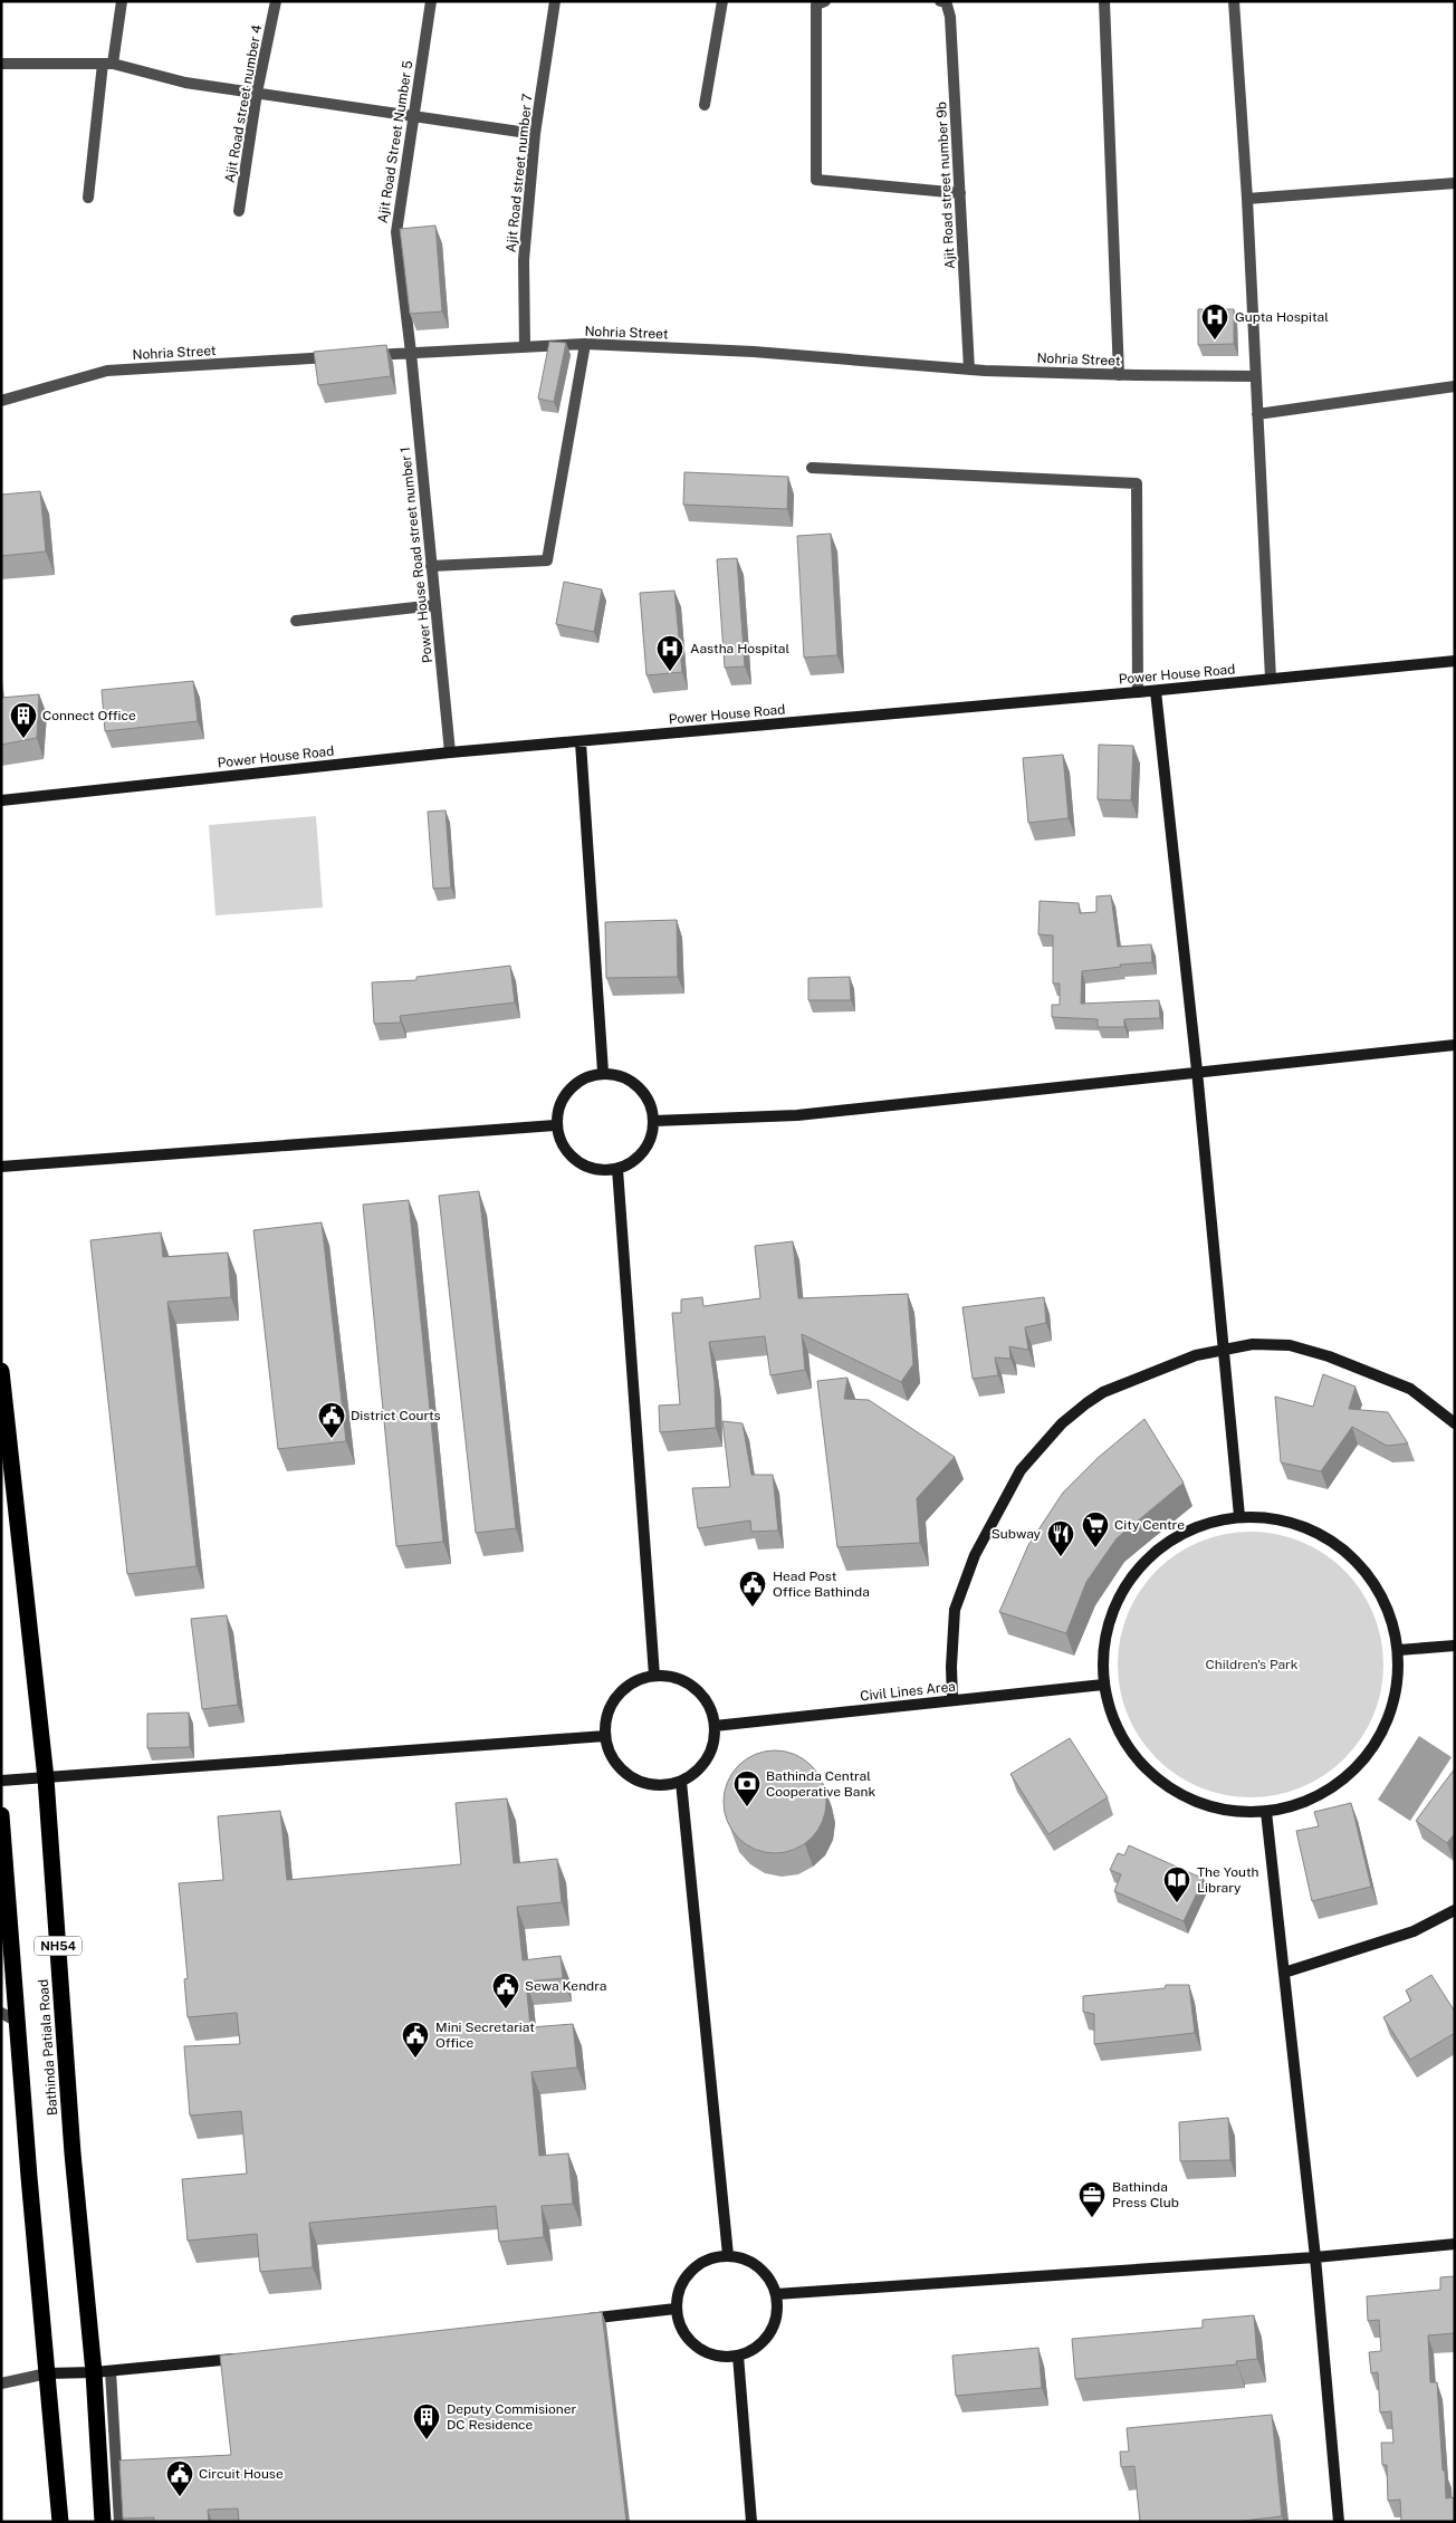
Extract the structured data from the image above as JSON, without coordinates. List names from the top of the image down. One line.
{"streets":{"highway":["NH54","Bathinda Patiala Road"],"street":["Ajit Road street number 4","Ajit Road Street Number 5","Ajit Road street number 7","Ajit Road street number 9b","Nohria Street","Power House Road street number 1","Power House Road","Civil Lines Area"]},"crossings":[["Ajit Road Street Number 5","Nohria Street"],["Ajit Road Street Number 5","Power House Road street number 1"],["Ajit Road street number 7","Nohria Street"],["Ajit Road street number 9b","Nohria Street"],["Nohria Street","Power House Road street number 1"],["Power House Road street number 1","Power House Road"]],"parks":["Children's Park"],"places":{"hospital":["Gupta Hospital","Aastha Hospital"],"building":["Connect Office","Deputy Commisioner DC Residence"],"public building":["District Courts","Head Post Office Bathinda","Sewa Kendra","Mini Secretariat Office","Circuit House"],"supermarket":["City Centre"],"restaurant":["Subway"],"bank":["Bathinda Central Cooperative Bank"],"library":["The Youth Library"],"office":["Bathinda Press Club"]}}
